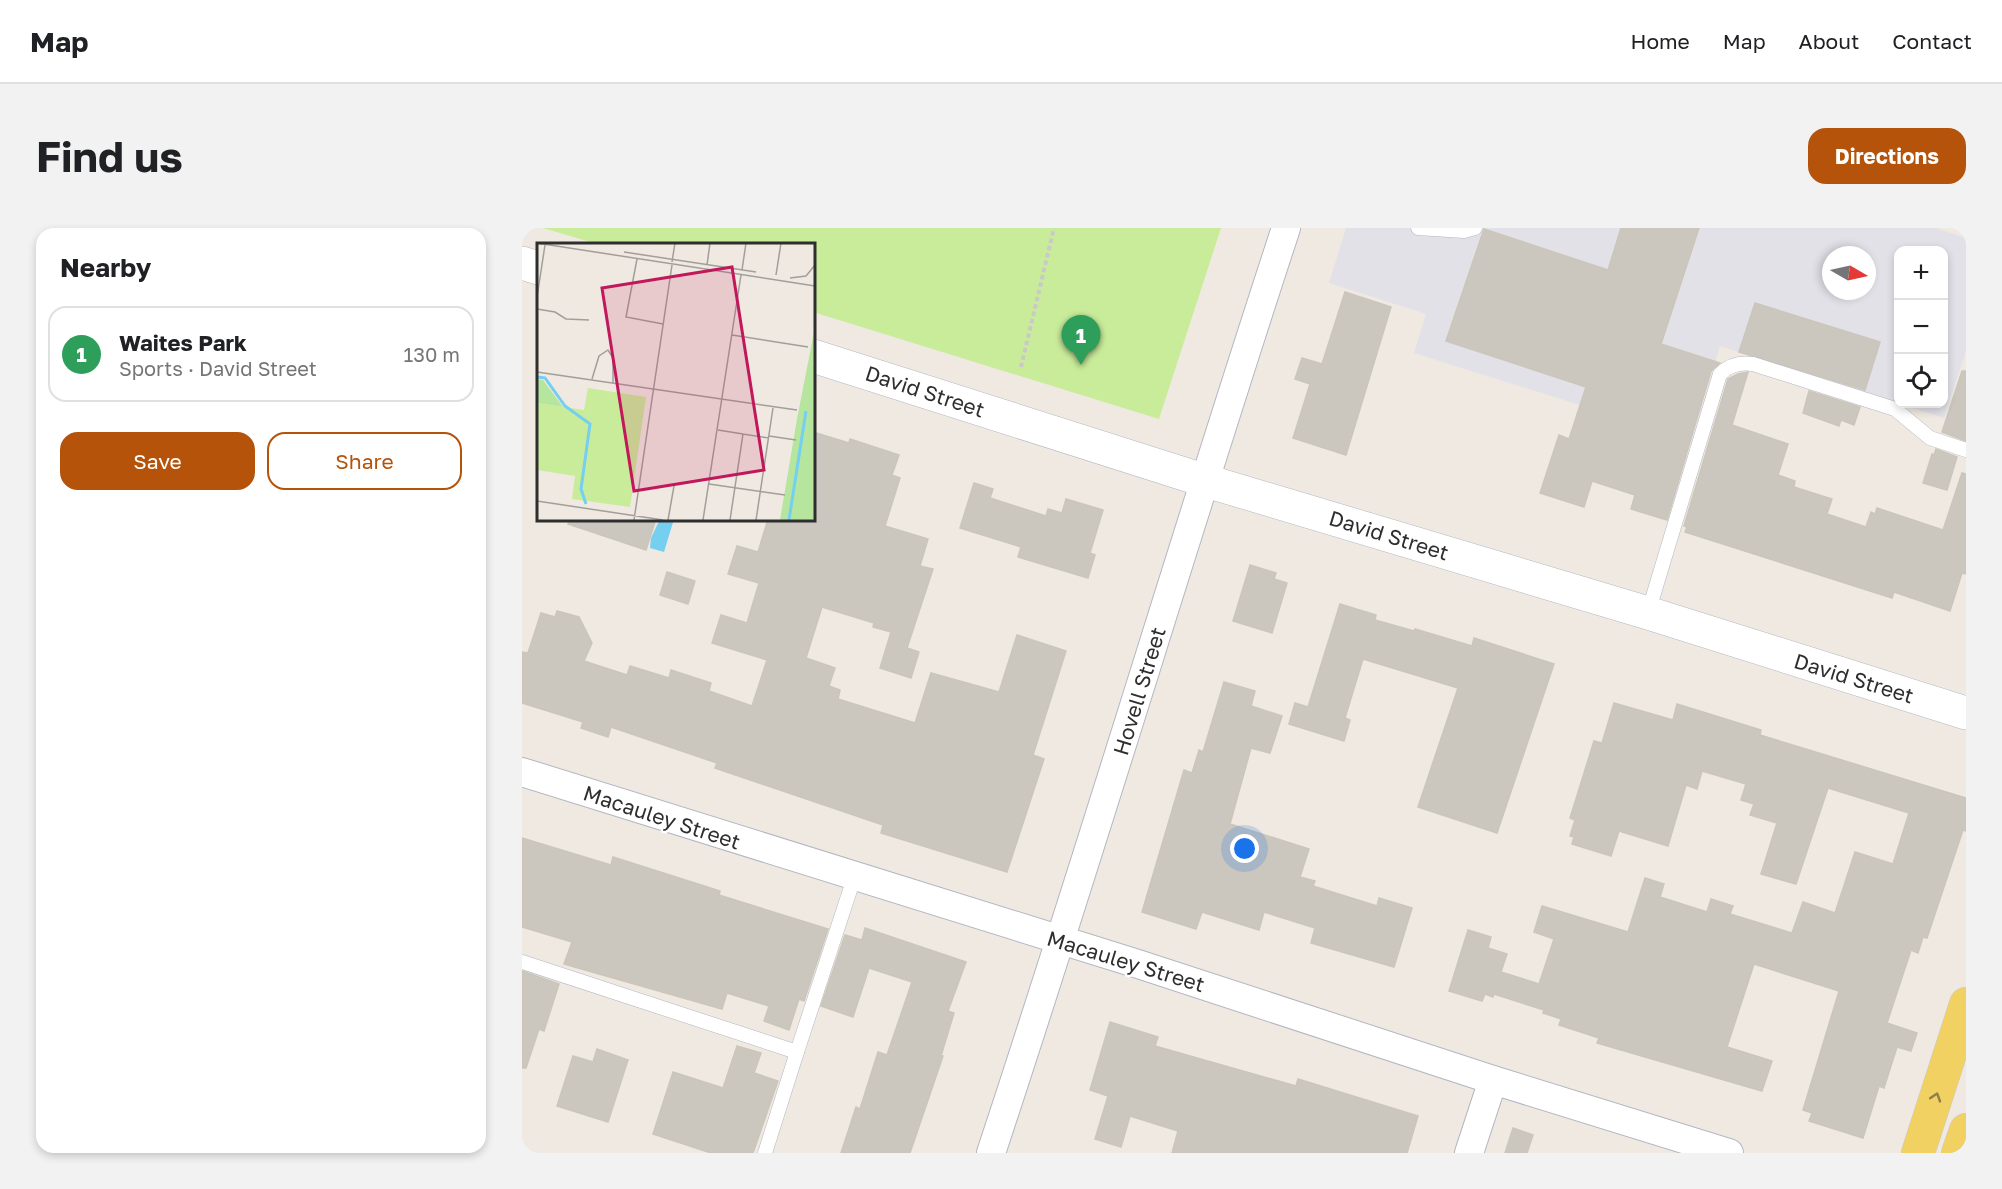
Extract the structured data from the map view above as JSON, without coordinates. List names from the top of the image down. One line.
{"streets":{"street":["David Street","Hovell Street","Macauley Street"]},"crossings":[["David Street","Hovell Street"],["Hovell Street","Macauley Street"]],"north":"right","page":{"header":"Map","nav":["Home","Map","About","Contact"],"buttons":["Directions",["Save","Share"]],"title":"Find us","heading":"Nearby","map_buttons":["+","−"],"list":[{"mark":"1","name":"Waites Park","note":"Sports · David Street","value":"130 m"}],"pins":"1"}}
